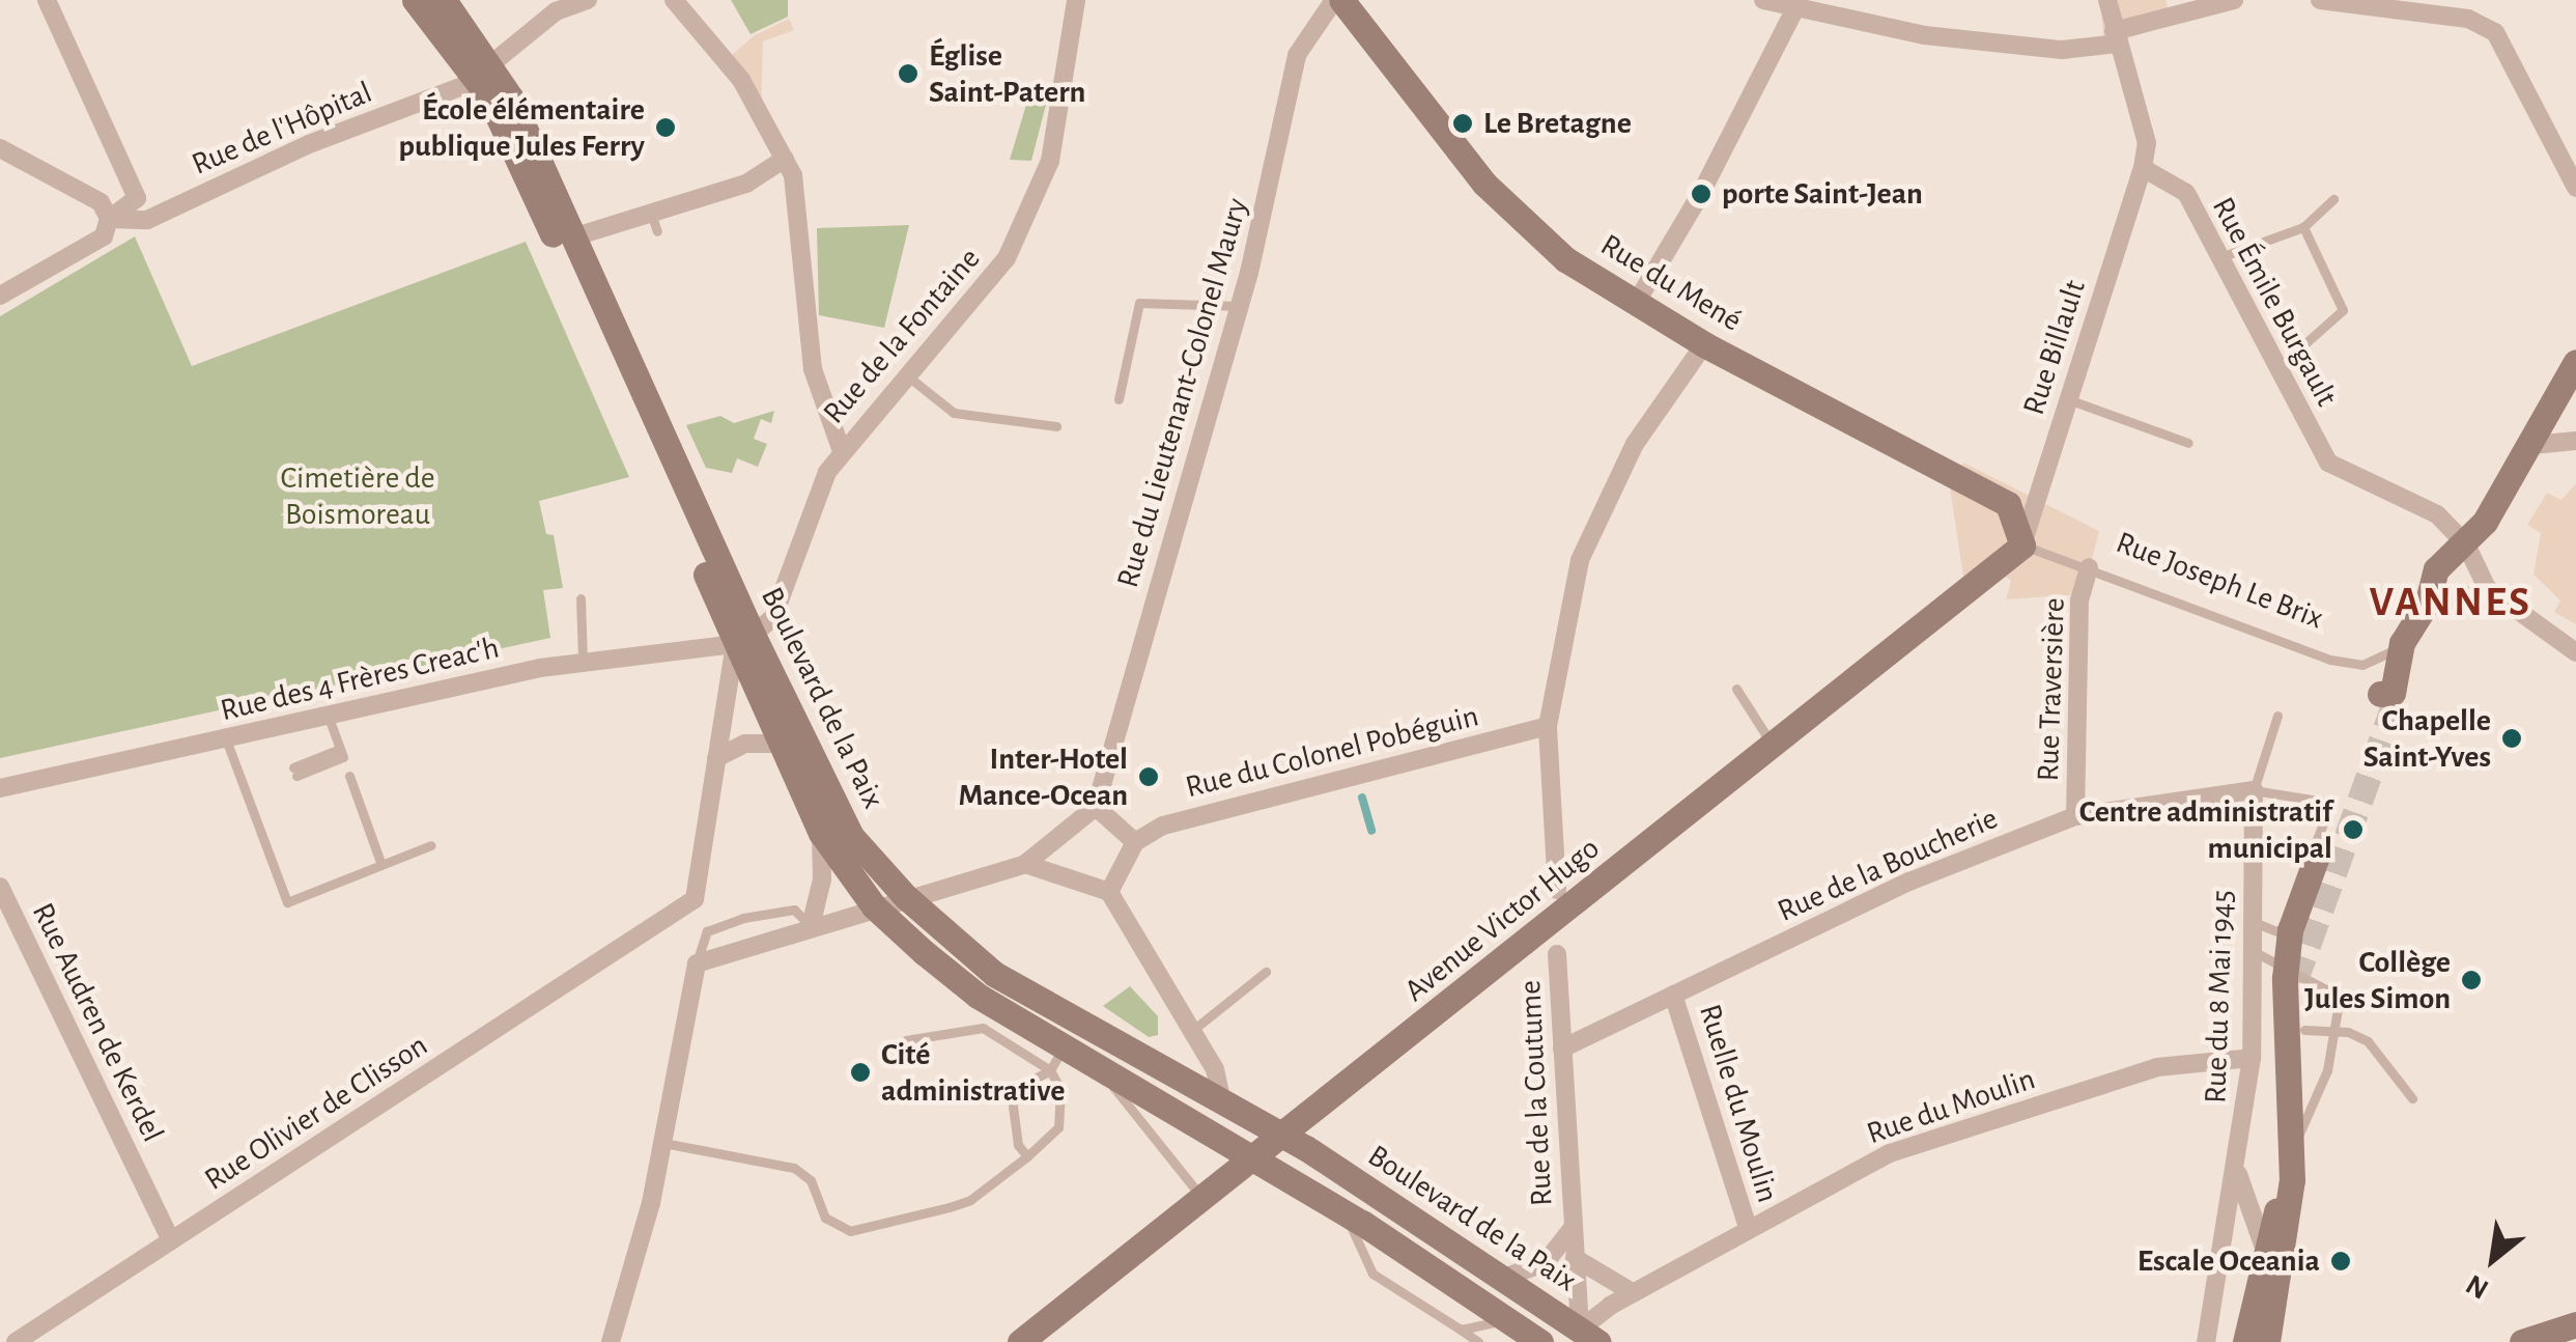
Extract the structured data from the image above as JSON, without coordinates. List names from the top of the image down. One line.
{"streets":{"main road":["Rue du Mené","Boulevard de la Paix","Avenue Victor Hugo"],"street":["Rue de l'Hôpital","Rue Émile Burgault","Rue de la Fontaine","Rue Billault","Rue du Lieutenant-Colonel Maury","Rue des 4 Frères Creac'h","Rue Traversière","Rue du Colonel Pobéguin","Rue de la Boucherie","Rue du 8 Mai 1945","Rue Audren de Kerdel","Rue de la Coutume","Ruelle du Moulin","Rue du Moulin","Rue Olivier de Clisson"],"lane":["Rue Joseph Le Brix"]},"crossings":[["Rue de l'Hôpital","Boulevard de la Paix"],["Rue du Mené","Rue Billault"],["Rue du Mené","Rue du Lieutenant-Colonel Maury"],["Rue du Mené","Rue Joseph Le Brix"],["Rue du Mené","Avenue Victor Hugo"],["Rue Émile Burgault","Rue Billault"],["Rue de la Fontaine","Rue des 4 Frères Creac'h"],["Rue de la Fontaine","Boulevard de la Paix"],["Rue de la Fontaine","Rue Olivier de Clisson"],["Rue Billault","Rue Joseph Le Brix"],["Rue Billault","Avenue Victor Hugo"],["Rue Joseph Le Brix","Rue Traversière"],["Rue Joseph Le Brix","Avenue Victor Hugo"],["Rue des 4 Frères Creac'h","Boulevard de la Paix"],["Rue des 4 Frères Creac'h","Rue Olivier de Clisson"],["Rue Traversière","Rue de la Boucherie"],["Boulevard de la Paix","Avenue Victor Hugo"],["Boulevard de la Paix","Rue de la Coutume"],["Boulevard de la Paix","Rue du Moulin"],["Boulevard de la Paix","Rue Olivier de Clisson"],["Rue de la Boucherie","Rue du 8 Mai 1945"],["Rue de la Boucherie","Rue de la Coutume"],["Rue de la Boucherie","Ruelle du Moulin"],["Rue du 8 Mai 1945","Rue du Moulin"],["Rue Audren de Kerdel","Rue Olivier de Clisson"],["Rue de la Coutume","Rue du Moulin"],["Ruelle du Moulin","Rue du Moulin"]],"districts":["VANNES"],"parks":["Cimetière de Boismoreau"],"places":["Église Saint-Patern","Le Bretagne","École élémentaire publique Jules Ferry","porte Saint-Jean","Chapelle Saint-Yves","Inter-Hotel Mance-Ocean","Centre administratif municipal","Collège Jules Simon","Cité administrative","Escale Oceania"],"north":"bottom left"}
